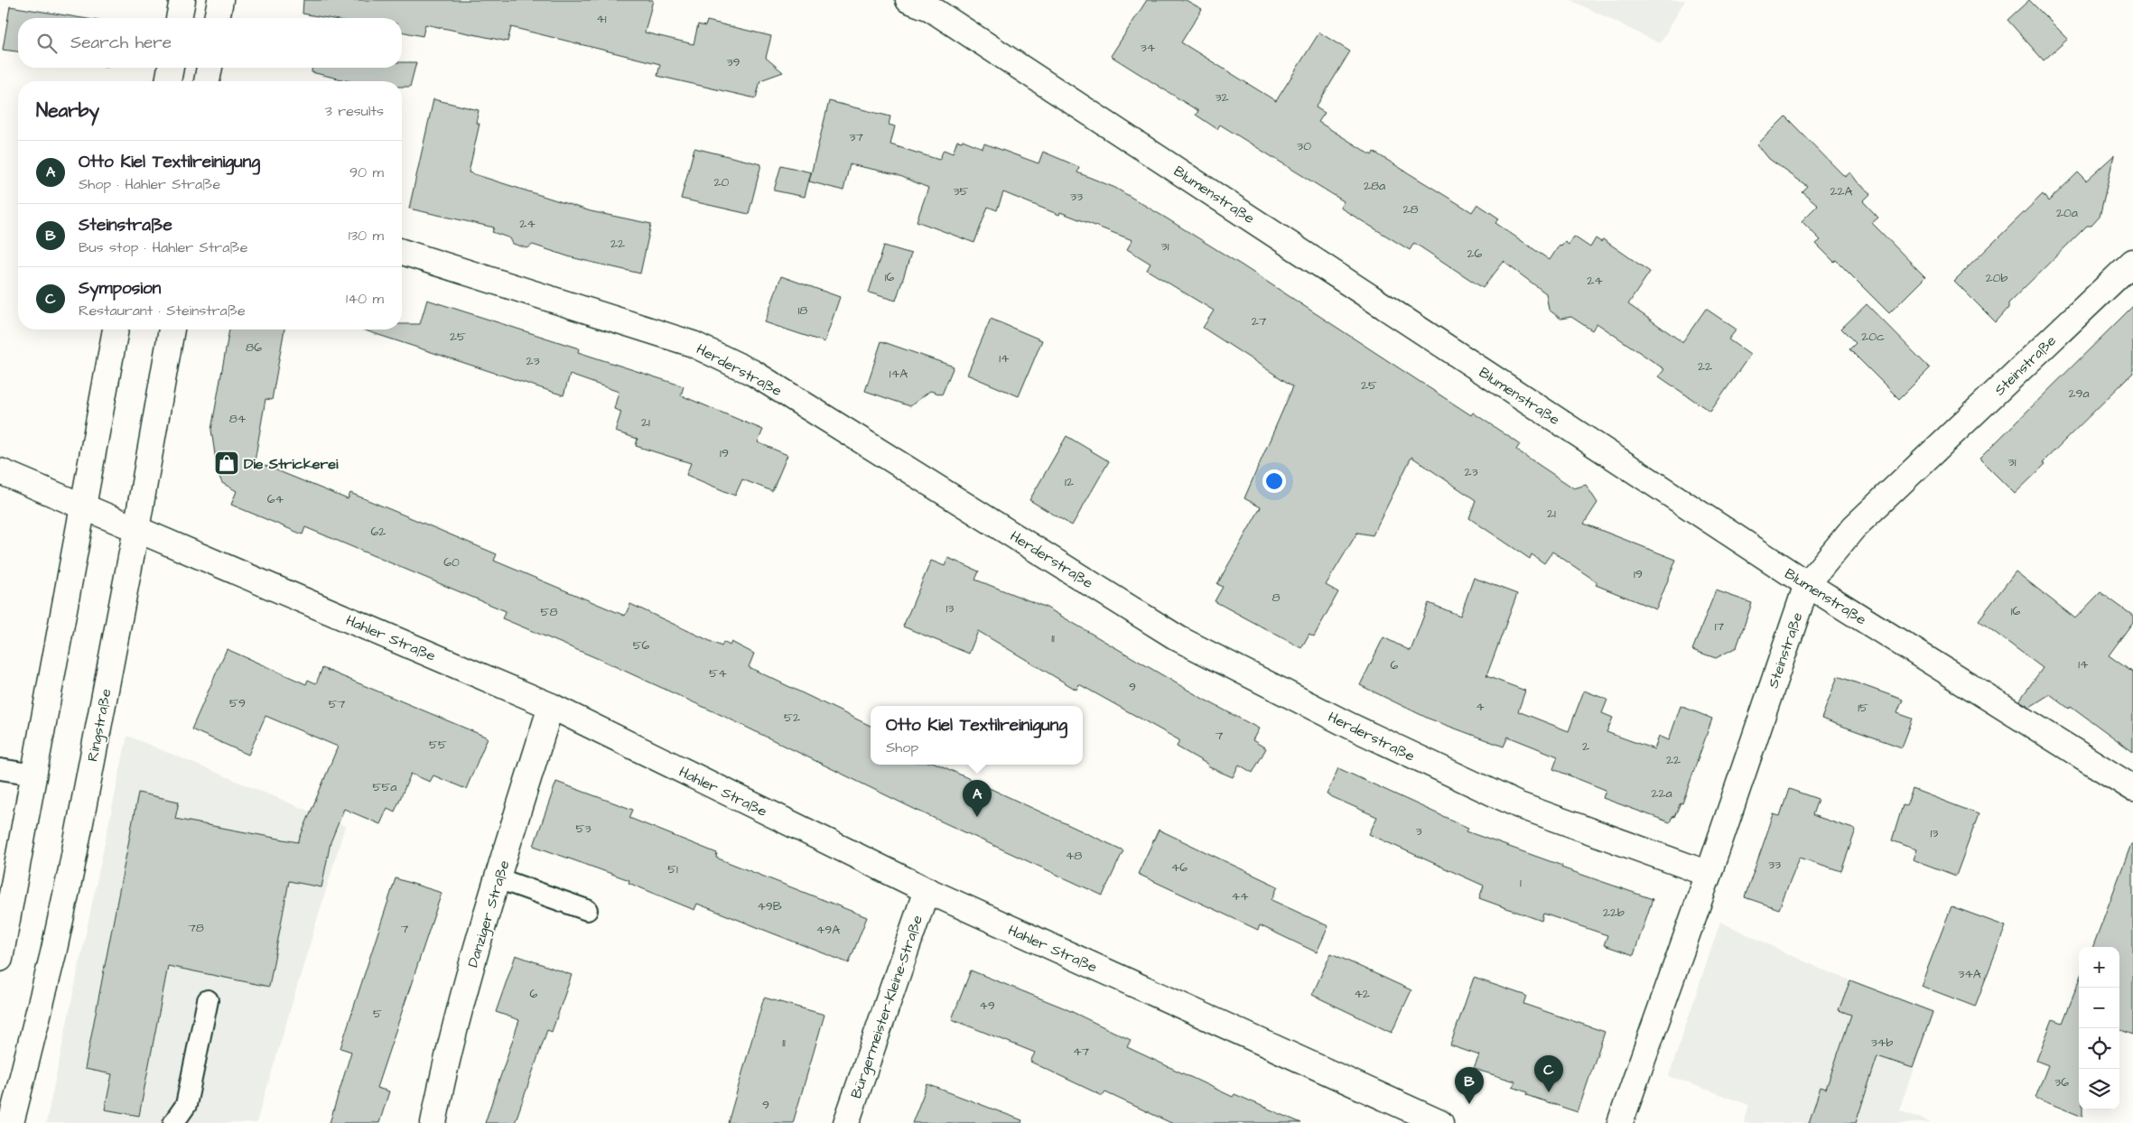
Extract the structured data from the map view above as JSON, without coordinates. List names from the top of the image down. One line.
{"streets":{"street":["Blumenstraße","Steinstraße","Herderstraße","Hahler Straße","Ringstraße","Danziger Straße","Bürgermeister-Kleine-Straße"]},"crossings":[["Blumenstraße","Steinstraße"],["Steinstraße","Herderstraße"],["Hahler Straße","Ringstraße"],["Hahler Straße","Danziger Straße"],["Hahler Straße","Bürgermeister-Kleine-Straße"]],"places":{"shop":["Die Strickerei"]},"house_numbers":["41","34","39","32","37","30","20","28a","35","22A","33","28","20a","24","22","31","26","16","20b","24","18","27","25","20c","86","14","23","22","14A","25","29a","84","21","19","31","23","12","64","21","62","60","19","8","13","16","58","17","11","56","14","6","54","9","59","57","4","15","52","7","55","2","22","55a","22a","53","3","13","48","33","46","51","1","44","49B","22b","78","7","49A","34A","6","42","49","5","11","34b","47","36","9"],"page":{"search":"Search here","heading":["Nearby","3 results"],"list":[{"mark":"A","name":"Otto Kiel Textilreinigung","note":"Shop · Hahler Straße","value":"90 m"},{"mark":"B","name":"Steinstraße","note":"Bus stop · Hahler Straße","value":"130 m"},{"mark":"C","name":"Symposion","note":"Restaurant · Steinstraße","value":"140 m"}],"popup":["Otto Kiel Textilreinigung","Shop"],"pins":["A","C","B"],"map_buttons":["+","−"]}}
